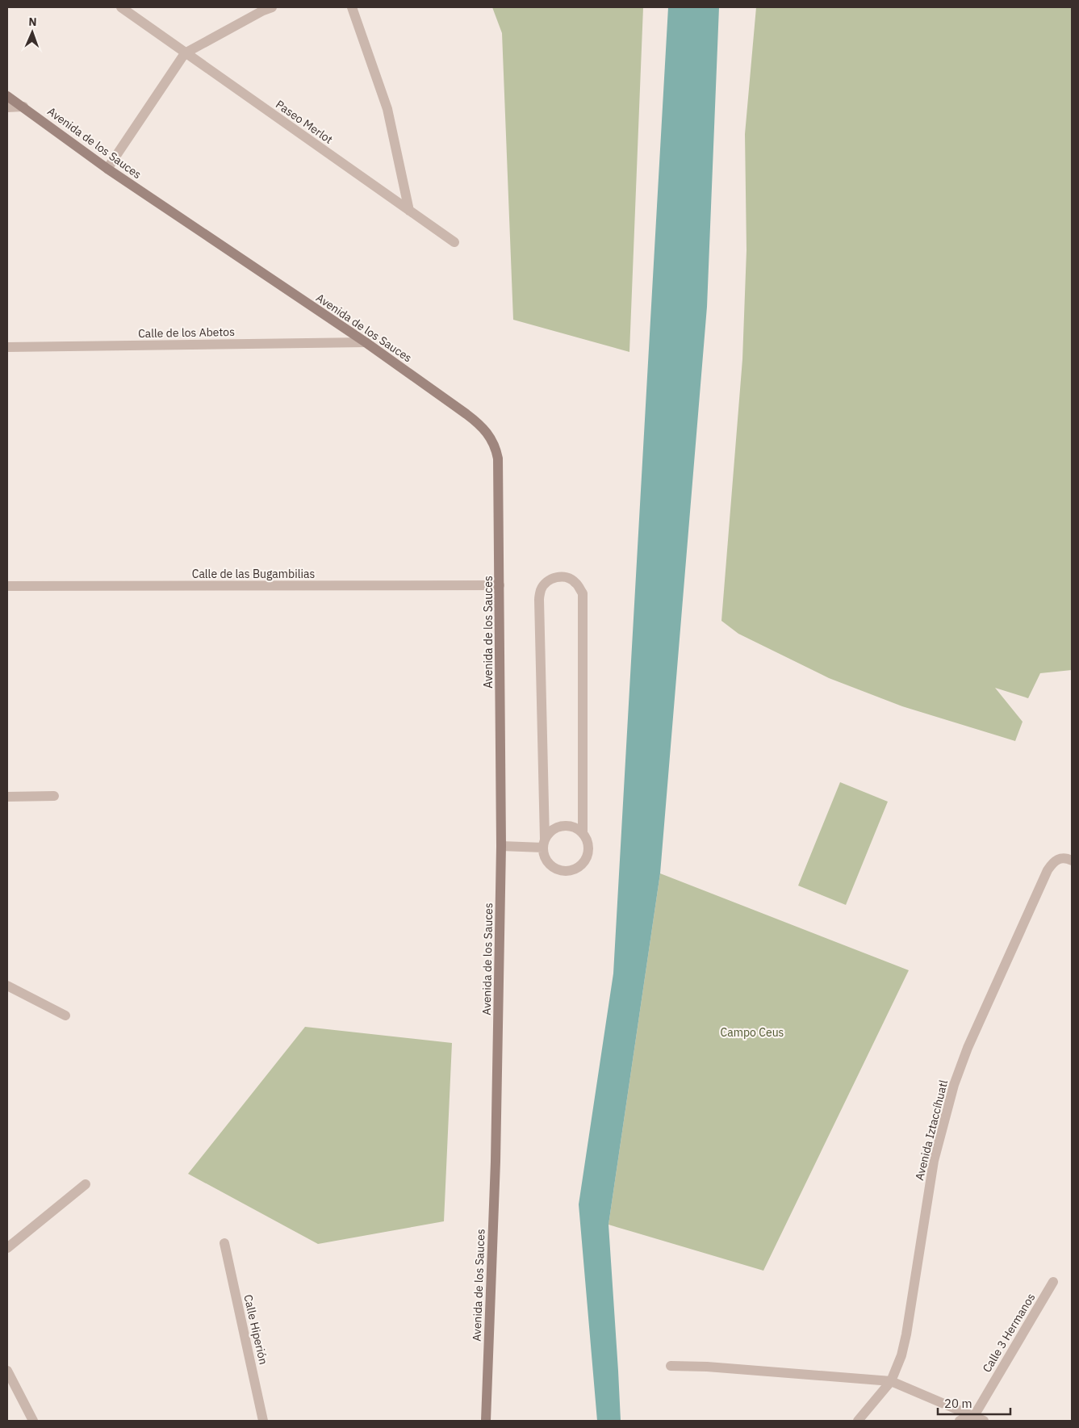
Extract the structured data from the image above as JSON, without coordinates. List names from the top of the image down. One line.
{"streets":{"main road":["Avenida de los Sauces"],"street":["Paseo Merlot","Calle de los Abetos","Calle de las Bugambilias","Avenida Iztaccíhuatl","Calle Hiperión","Calle 3 Hermanos"]},"crossings":[["Avenida de los Sauces","Calle de los Abetos"],["Avenida de los Sauces","Calle de las Bugambilias"]],"parks":["Campo Ceus"],"scale_bar":"20 m","north":"top"}
